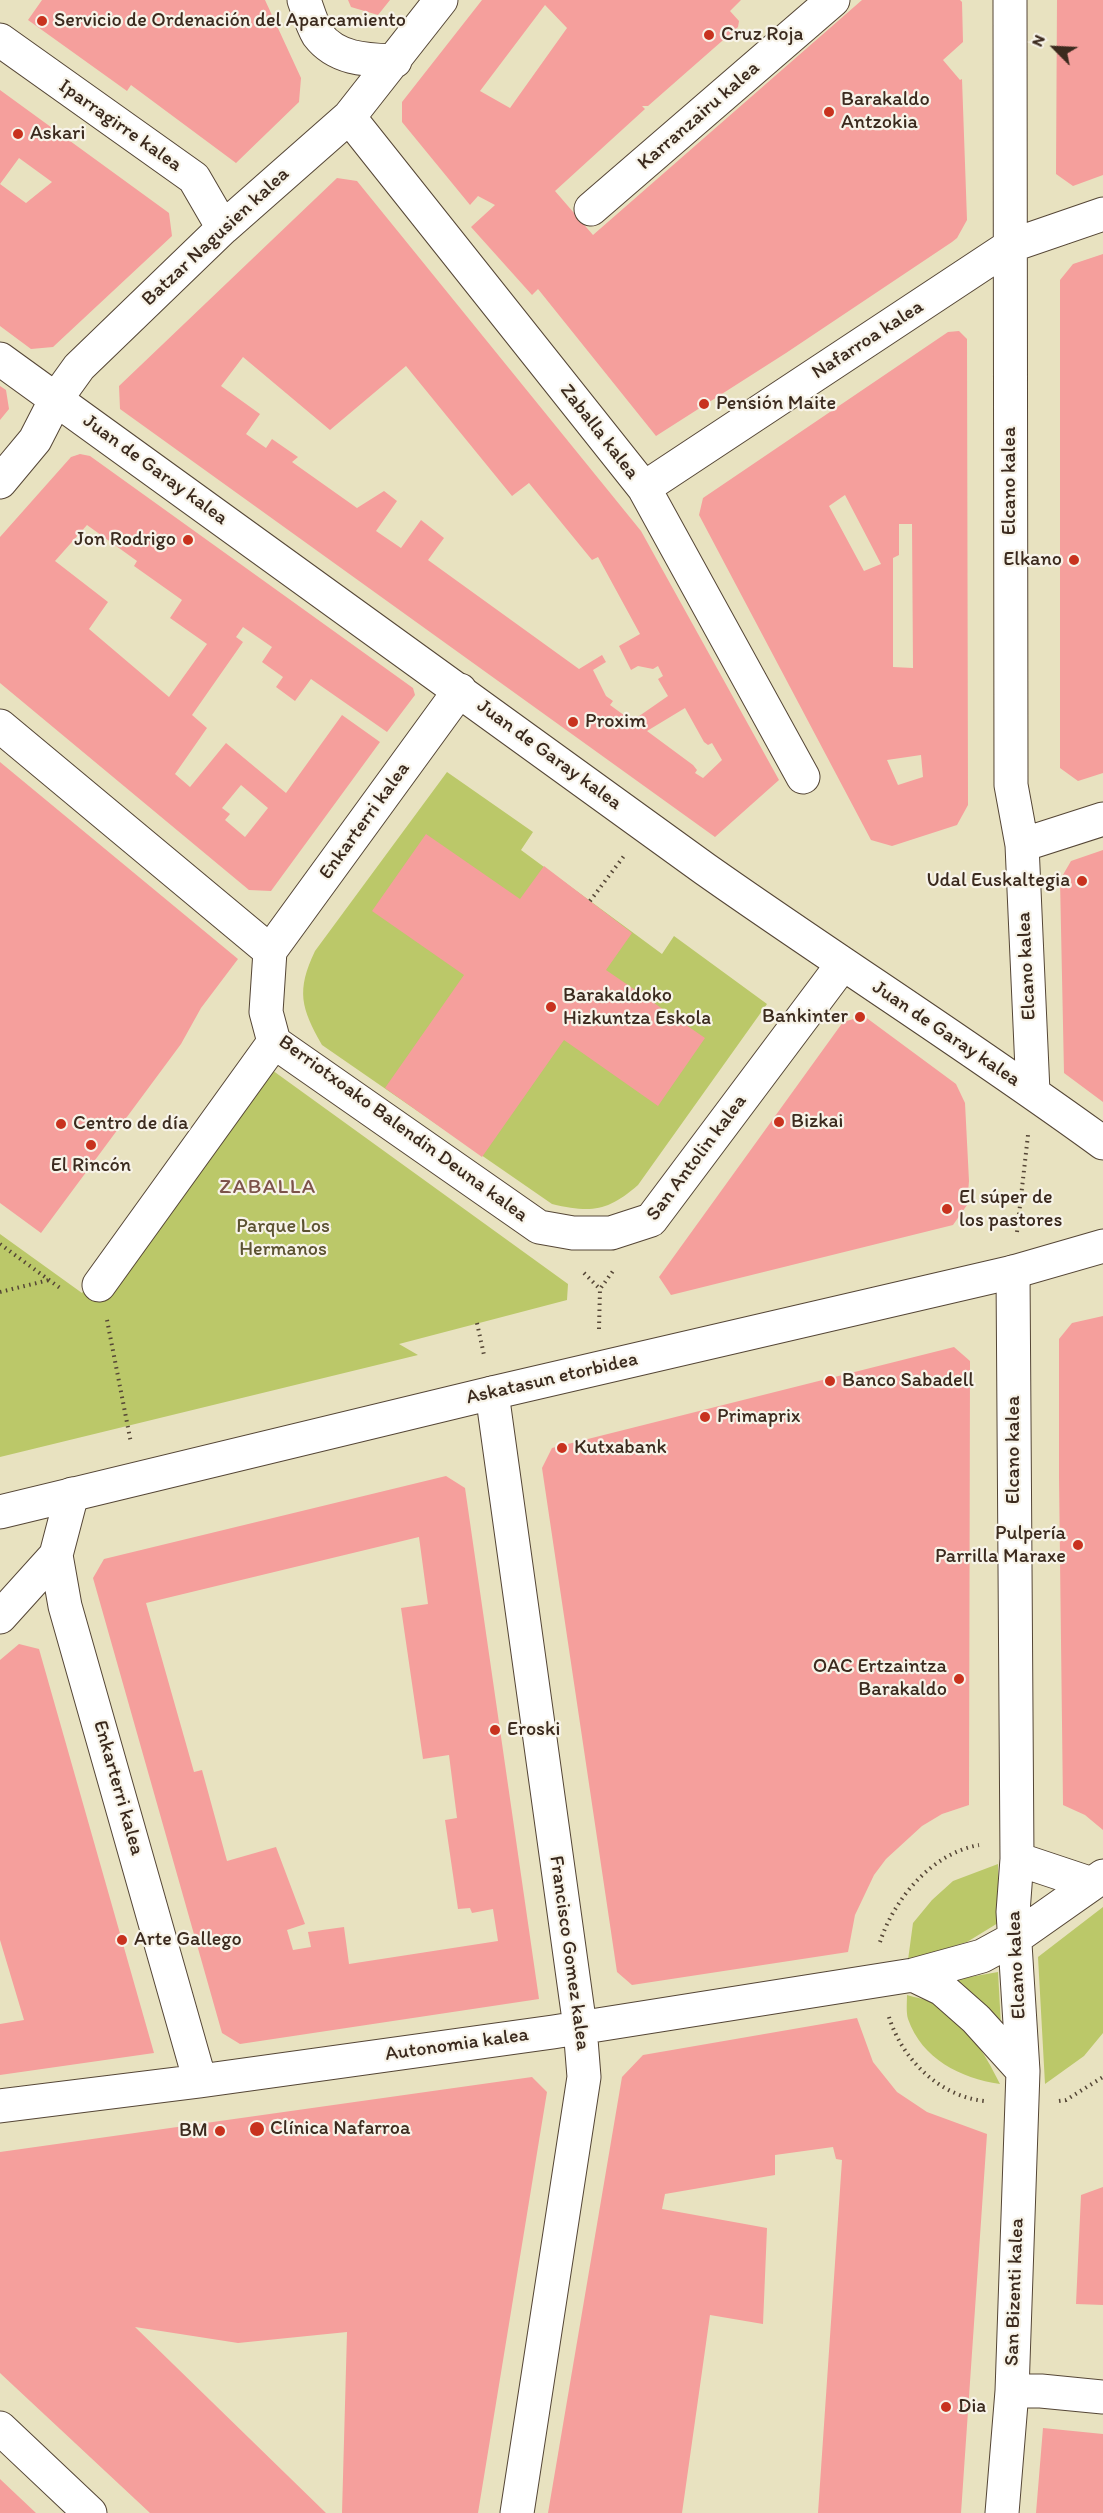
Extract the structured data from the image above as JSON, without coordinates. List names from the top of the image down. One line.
{"streets":{"street":["Karranzairu kalea","Iparragirre kalea","Batzar Nagusien kalea","Nafarroa kalea","Zaballa kalea","Juan de Garay kalea","Elcano kalea","Enkarterri kalea","Berriotxoako Balendin Deuna kalea","San Antolin kalea","Askatasun etorbidea","Francisco Gomez kalea","Autonomia kalea","San Bizenti kalea"]},"crossings":[["Iparragirre kalea","Batzar Nagusien kalea"],["Batzar Nagusien kalea","Zaballa kalea"],["Batzar Nagusien kalea","Juan de Garay kalea"],["Nafarroa kalea","Zaballa kalea"],["Nafarroa kalea","Elcano kalea"],["Juan de Garay kalea","Elcano kalea"],["Juan de Garay kalea","Enkarterri kalea"],["Juan de Garay kalea","San Antolin kalea"],["Elcano kalea","Askatasun etorbidea"],["Elcano kalea","Autonomia kalea"],["Elcano kalea","San Bizenti kalea"],["Enkarterri kalea","Berriotxoako Balendin Deuna kalea"],["Enkarterri kalea","Askatasun etorbidea"],["Enkarterri kalea","Autonomia kalea"],["Berriotxoako Balendin Deuna kalea","San Antolin kalea"],["San Antolin kalea","Askatasun etorbidea"],["Askatasun etorbidea","Francisco Gomez kalea"],["Francisco Gomez kalea","Autonomia kalea"]],"districts":["ZABALLA"],"parks":["Parque Los Hermanos"],"places":["Servicio de Ordenación del Aparcamiento","Cruz Roja","Barakaldo Antzokia","Askari","Pensión Maite","Jon Rodrigo","Elkano","Proxim","Udal Euskaltegia","Barakaldoko Hizkuntza Eskola","Bankinter","Bizkai","Centro de día","El Rincón","El súper de los pastores","Banco Sabadell","Primaprix","Kutxabank","Pulpería Parrilla Maraxe","OAC Ertzaintza Barakaldo","Eroski","Arte Gallego","Clínica Nafarroa","BM","Dia"],"north":"top left"}
